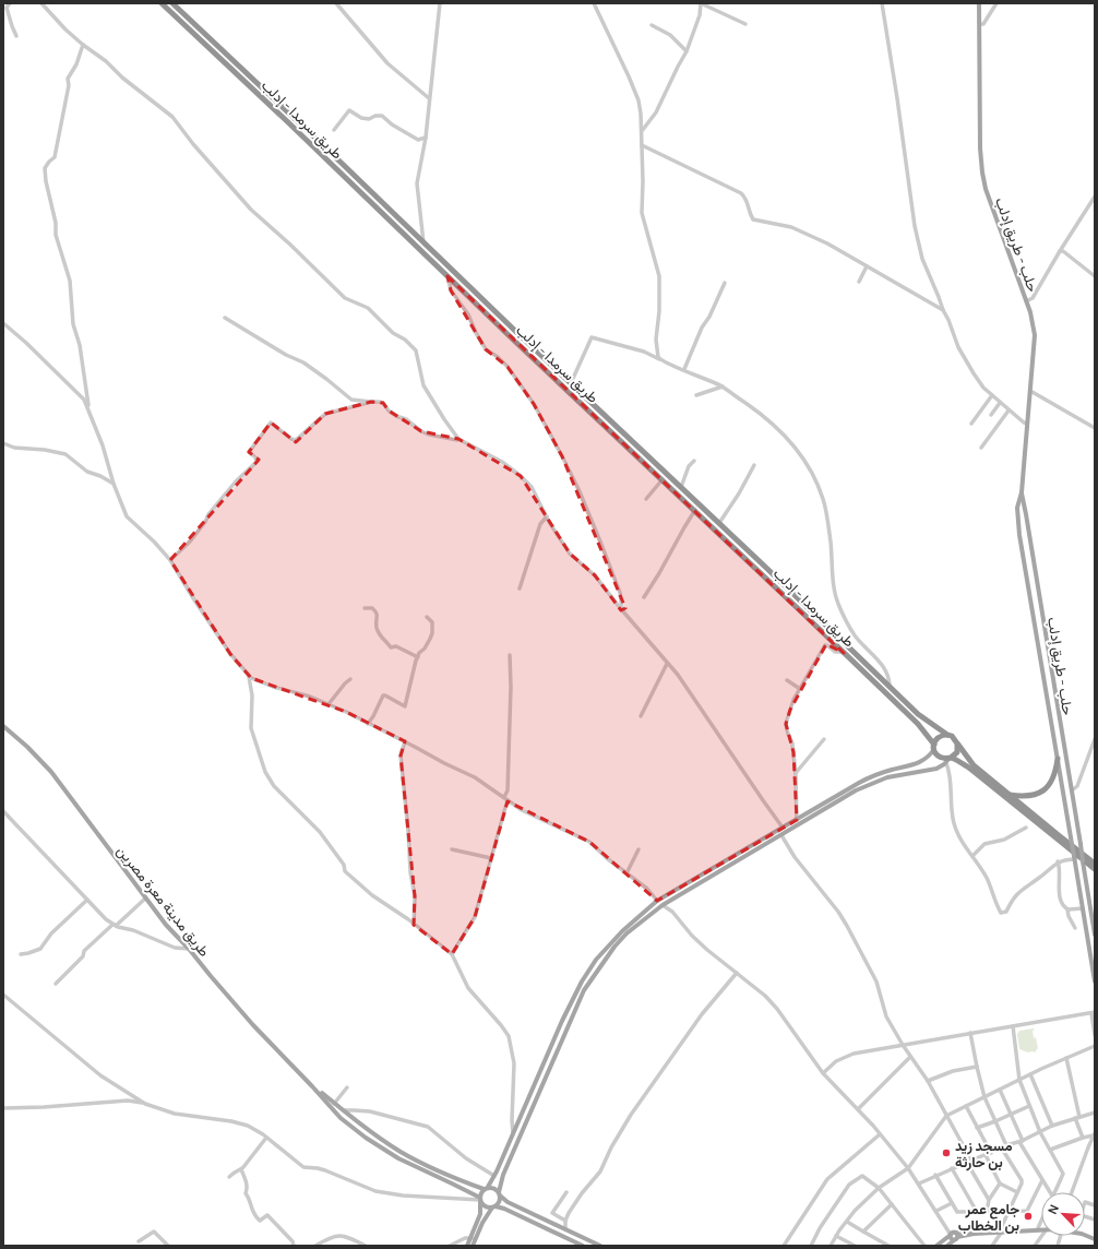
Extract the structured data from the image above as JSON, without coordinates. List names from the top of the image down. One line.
{"streets":{"highway":["طريق سرمدا - إدلب"],"main road":["حلب - طريق إدلب","طريق مدينة معرة مصرين"]},"places":["مسجد زيد بن حارثة","جامع عمر بن الخطاب"],"north":"top left"}
